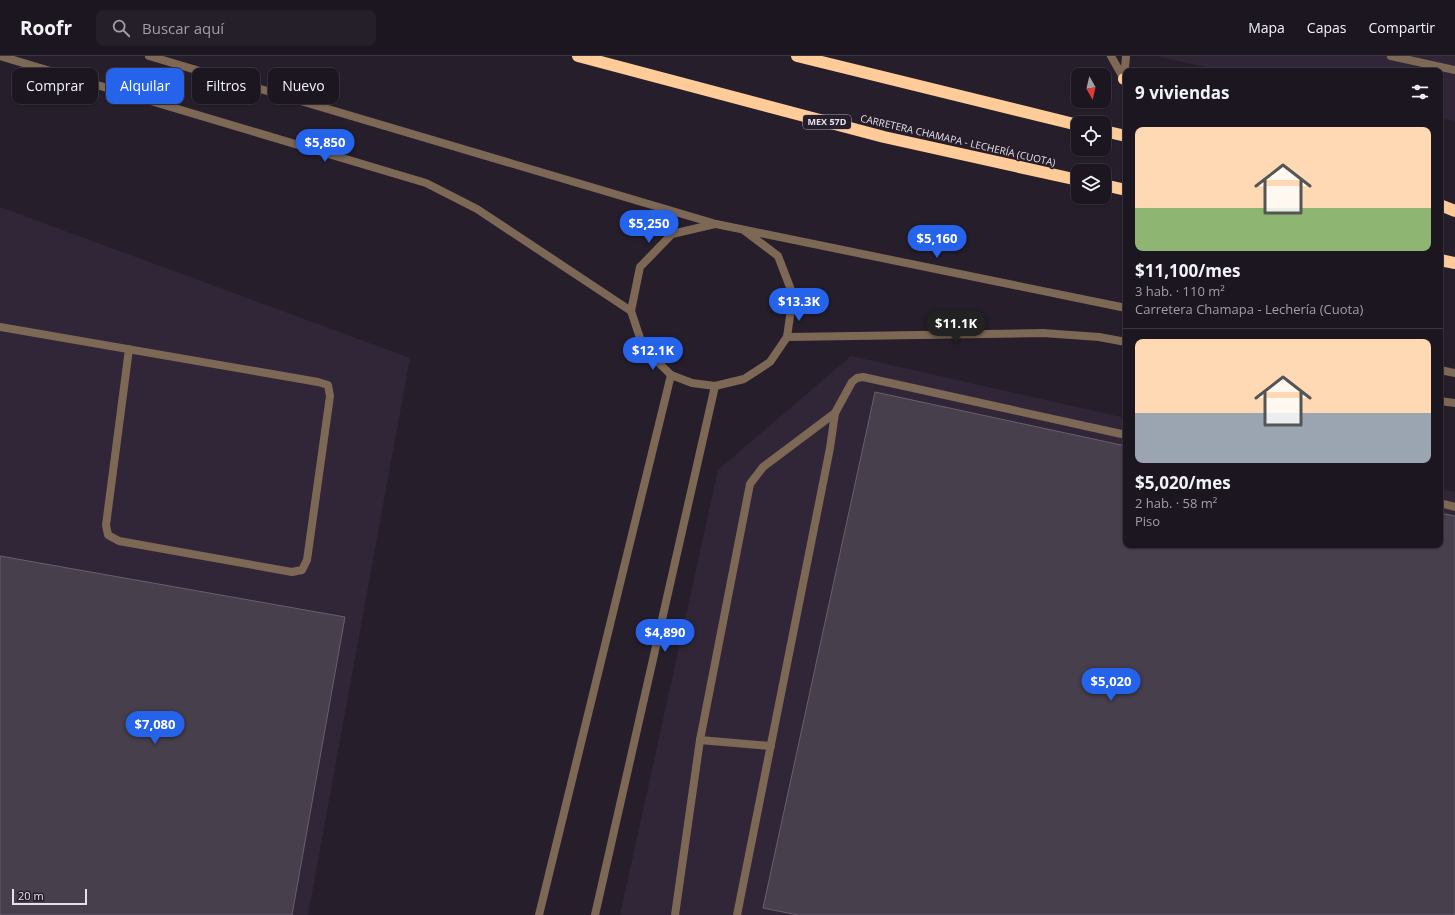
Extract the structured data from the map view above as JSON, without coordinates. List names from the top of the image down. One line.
{"streets":{"highway":["MEX 57D","CARRETERA CHAMAPA - LECHERÍA (CUOTA)"]},"scale_bar":"20 m","north":"bottom","page":{"header":"Roofr","search":"Buscar aquí","nav":["Mapa","Capas","Compartir"],"chip":["Comprar","Alquilar","Filtros","Nuevo"],"heading":"9 viviendas","list":[{"name":"$11,100/mes","note":"3 hab. · 110 m² · Carretera Chamapa - Lechería (Cuota)"},{"name":"$5,020/mes","note":"2 hab. · 58 m² · Piso"}],"price":["$5,850","$5,250","$5,160","$13.3K","$11.1K","$12.1K","$4,890","$5,020","$7,080"],"scale":"20 m"}}
